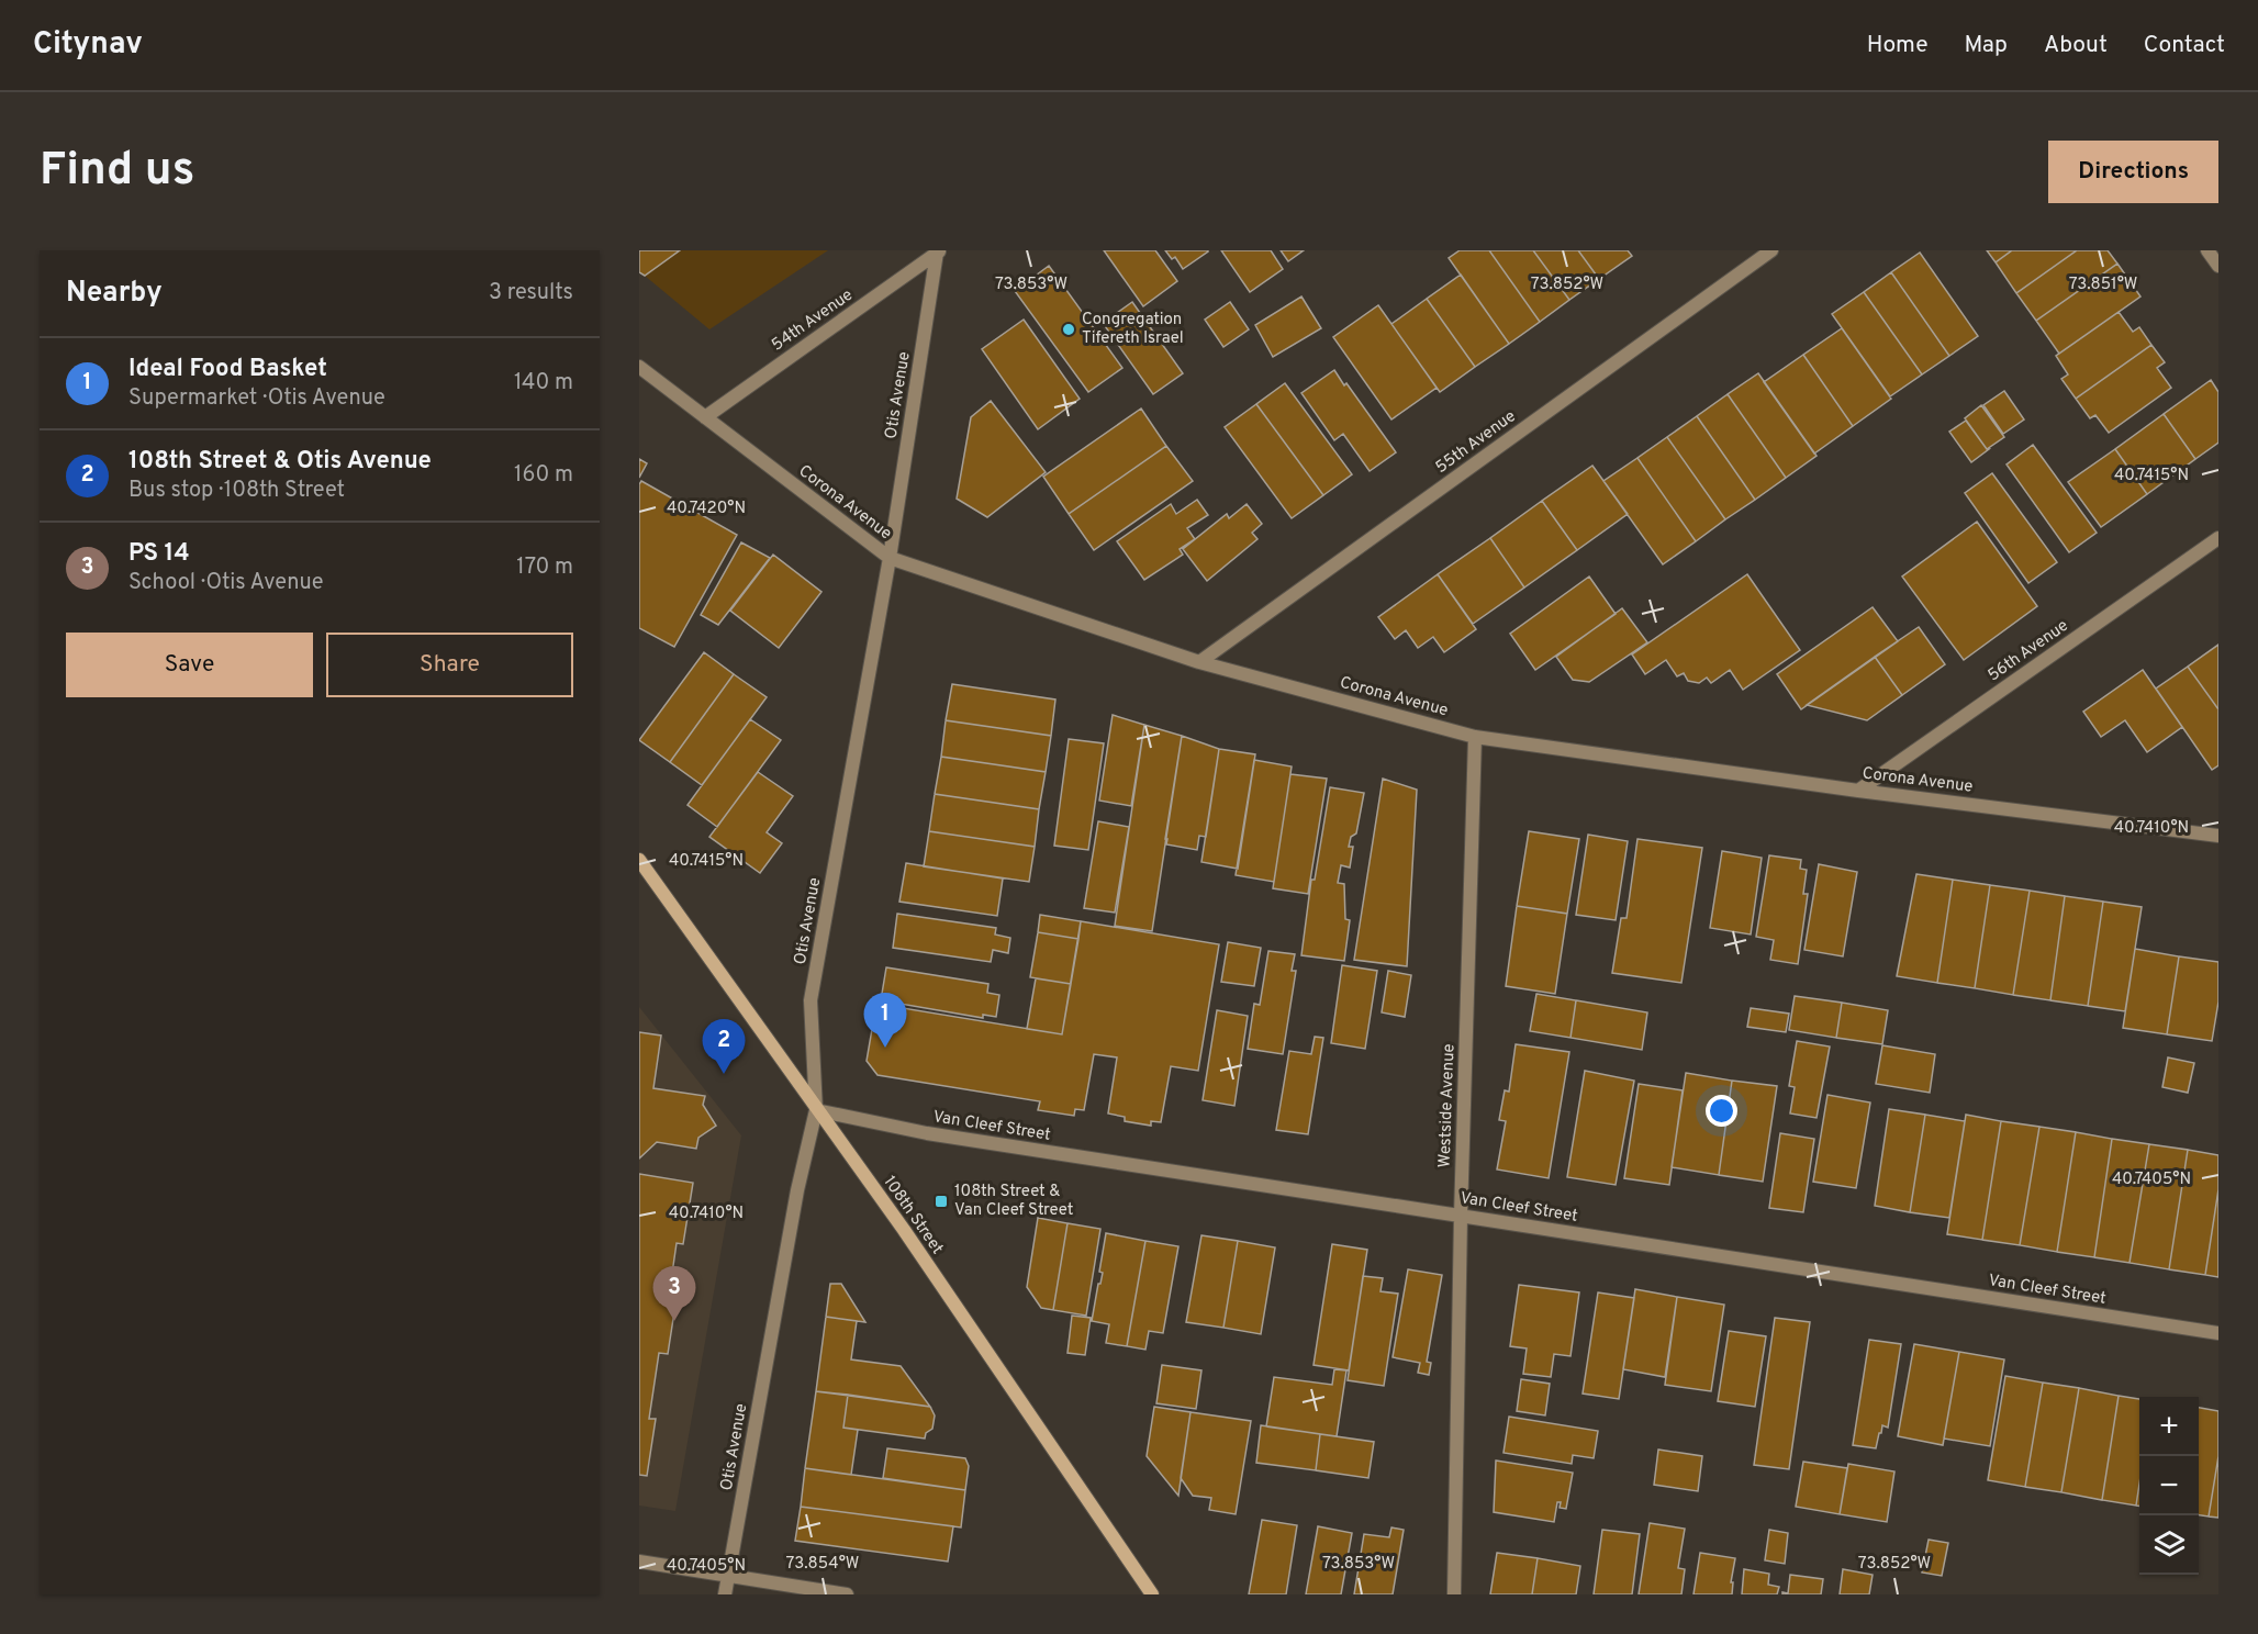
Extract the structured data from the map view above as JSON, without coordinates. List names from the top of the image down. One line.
{"streets":{"main road":["108th Street"],"street":["54th Avenue","Otis Avenue","55th Avenue","Corona Avenue","56th Avenue","Westside Avenue","Van Cleef Street"]},"crossings":[["54th Avenue","Otis Avenue"],["54th Avenue","Corona Avenue"],["Otis Avenue","Corona Avenue"],["Otis Avenue","Van Cleef Street"],["Otis Avenue","108th Street"],["55th Avenue","Corona Avenue"],["Corona Avenue","56th Avenue"],["Corona Avenue","Westside Avenue"],["Westside Avenue","Van Cleef Street"],["Van Cleef Street","108th Street"]],"places":{"other":["Congregation Tifereth Israel"],"transit":["108th Street & Van Cleef Street"]},"page":{"header":"Citynav","nav":["Home","Map","About","Contact"],"buttons":["Directions",["Save","Share"]],"title":"Find us","heading":["Nearby","3 results"],"list":[{"mark":"1","name":"Ideal Food Basket","note":"Supermarket · Otis Avenue","value":"140 m"},{"mark":"2","name":"108th Street & Otis Avenue","note":"Bus stop · 108th Street","value":"160 m"},{"mark":"3","name":"PS 14","note":"School · Otis Avenue","value":"170 m"}],"pins":["1","2","3"],"map_buttons":["+","−"]},"coordinates":["73.853°W","73.852°W","73.851°W","40.7415°N","40.7420°N","40.7410°N","40.7405°N","73.854°W"]}
